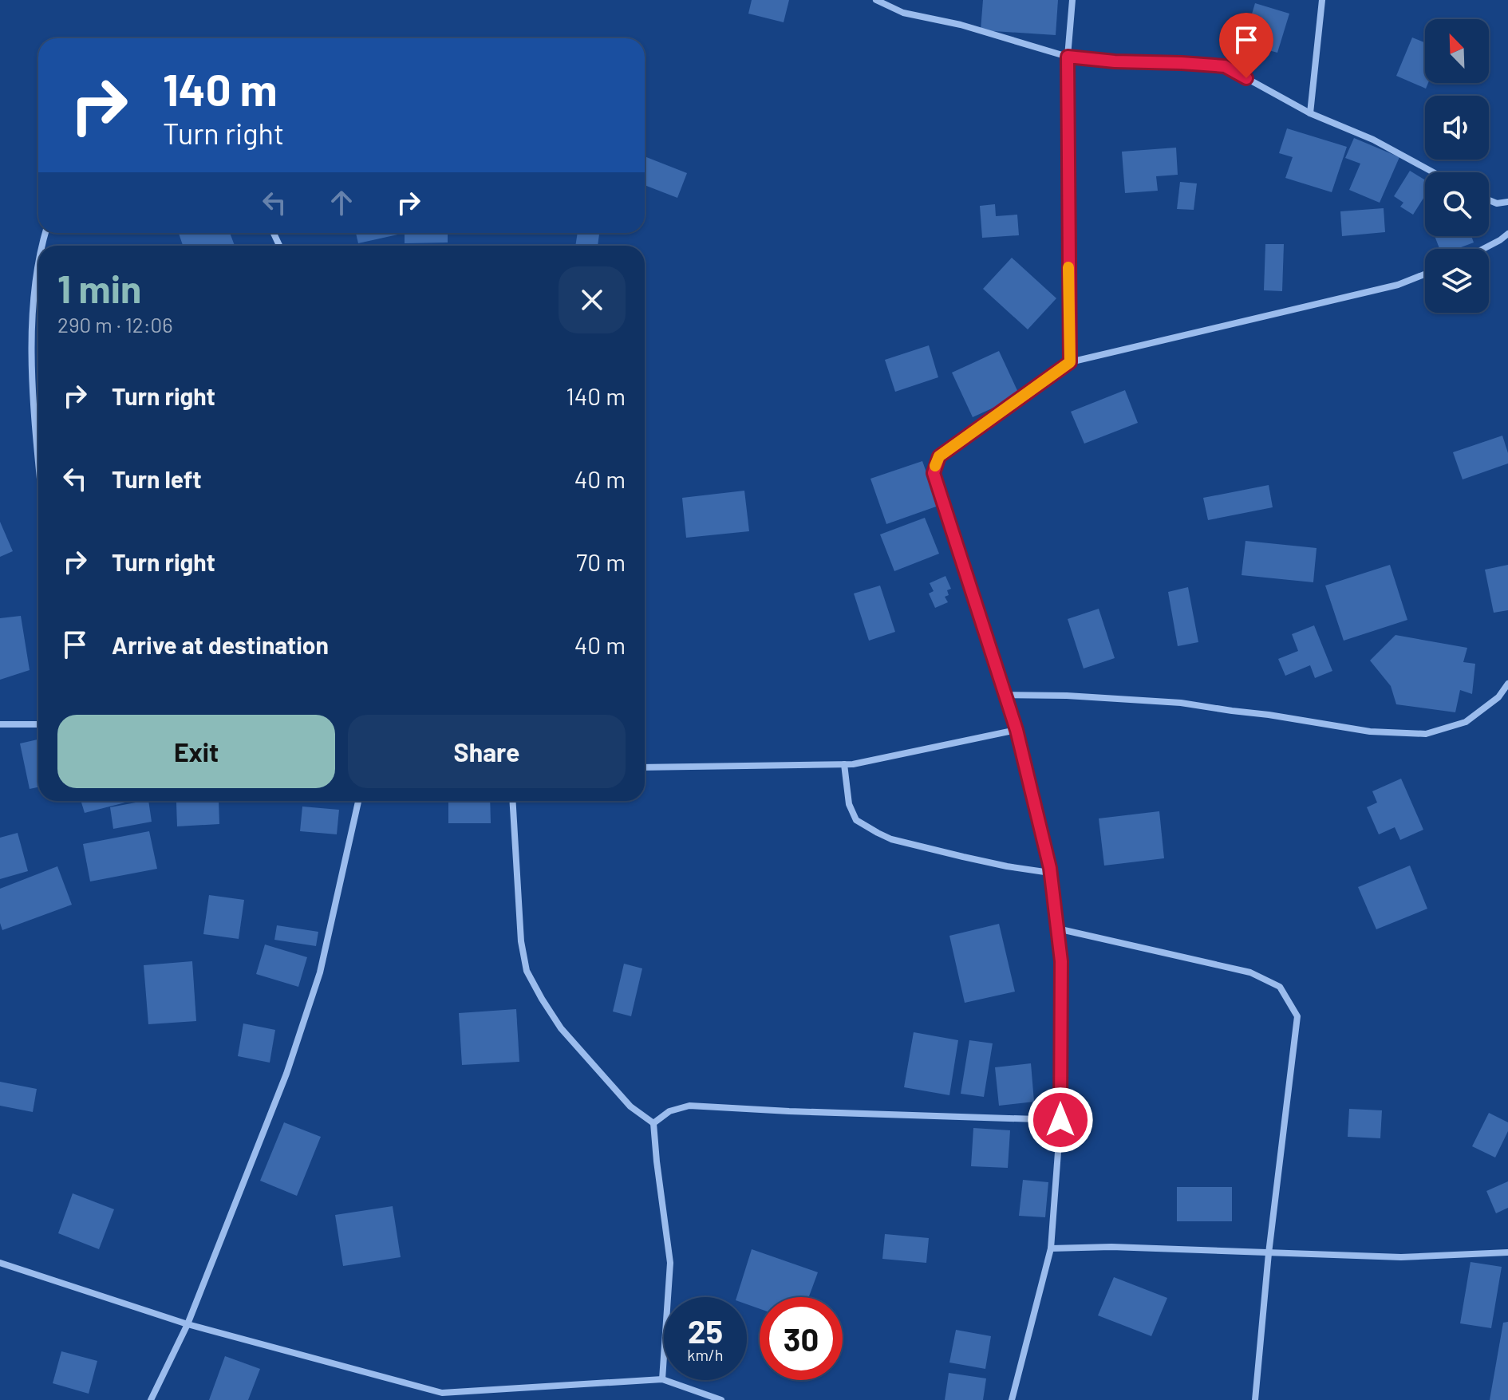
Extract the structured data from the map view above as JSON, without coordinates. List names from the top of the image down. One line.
{"north":"top left","page":{"turn":["140 m","Turn right"],"heading":["1 min","290 m · 12:06"],"list":[{"name":"Turn right","value":"140 m"},{"name":"Turn left","value":"40 m"},{"name":"Turn right","value":"70 m"},{"name":"Arrive at destination","value":"40 m"}],"buttons":["Exit","Share"],"speed":"25 km/h","limit":"30"}}
